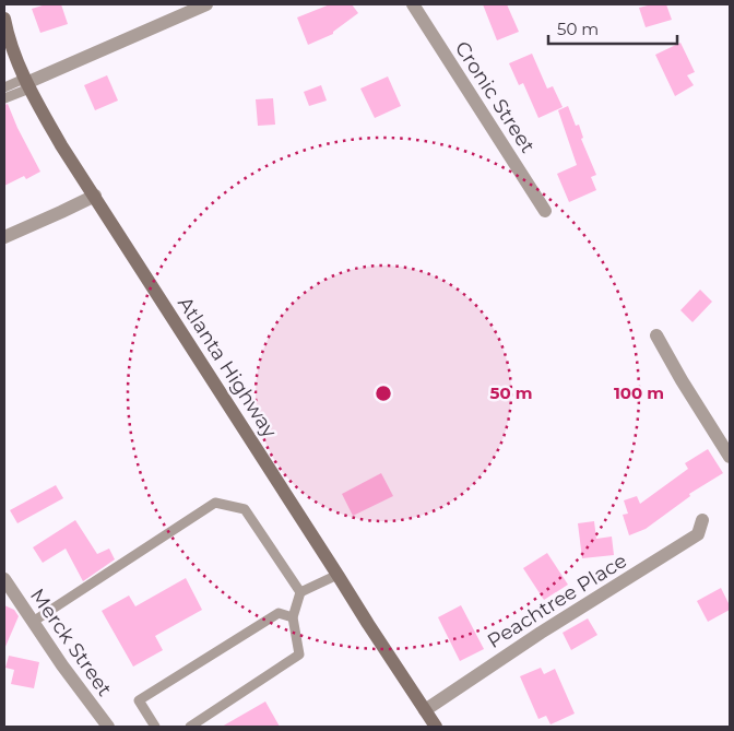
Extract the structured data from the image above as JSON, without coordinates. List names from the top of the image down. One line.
{"streets":{"main road":["Atlanta Highway"],"street":["Cronic Street","Peachtree Place","Merck Street"]},"crossings":[["Atlanta Highway","Peachtree Place"]],"scale_bar":"50 m","rings":["50 m","100 m"]}
